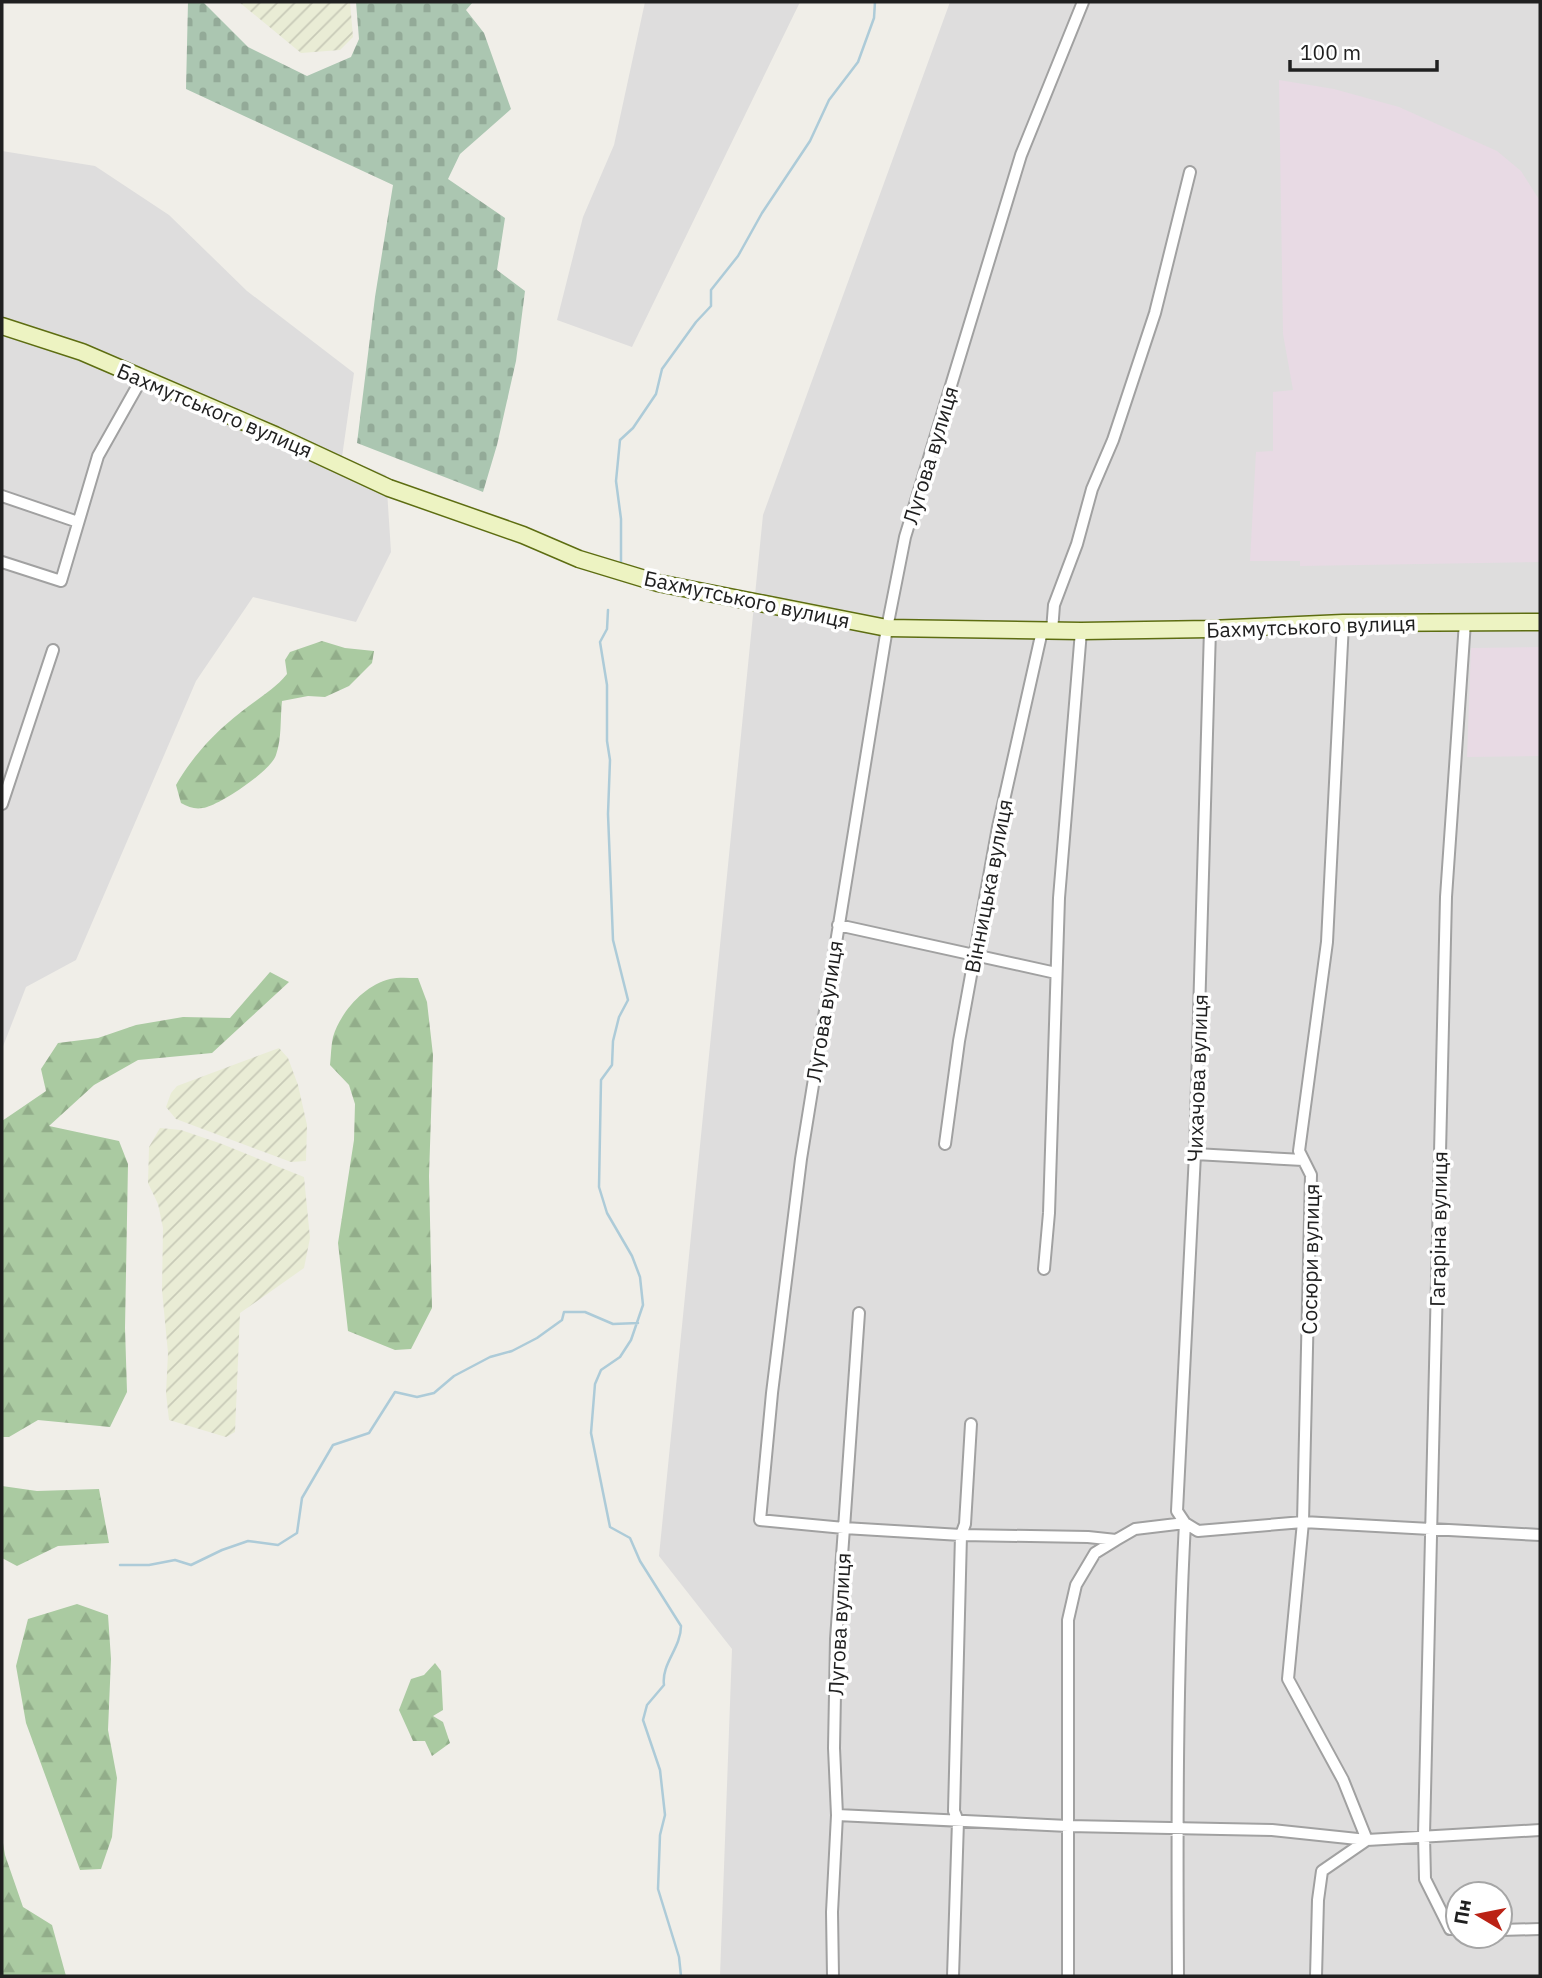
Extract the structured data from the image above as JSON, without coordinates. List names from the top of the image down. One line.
{"streets":{"main road":["Бахмутського вулиця"],"street":["Лугова вулиця","Вінницька вулиця","Чихачова вулиця","Гагаріна вулиця","Сосюри вулиця"]},"crossings":[["Бахмутського вулиця","Лугова вулиця"],["Бахмутського вулиця","Вінницька вулиця"],["Бахмутського вулиця","Чихачова вулиця"],["Бахмутського вулиця","Гагаріна вулиця"],["Бахмутського вулиця","Сосюри вулиця"]],"scale_bar":"100 m","north":"left"}
